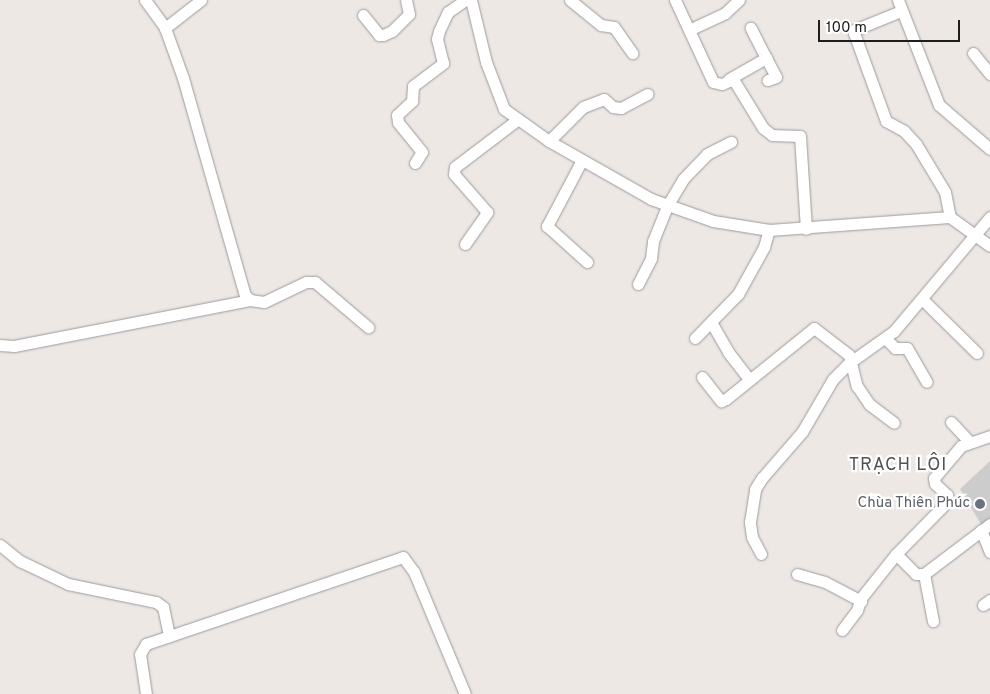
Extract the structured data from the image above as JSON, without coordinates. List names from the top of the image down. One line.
{"districts":["TRẠCH LÔI"],"places":["Chùa Thiên Phúc"],"scale_bar":"100 m"}
